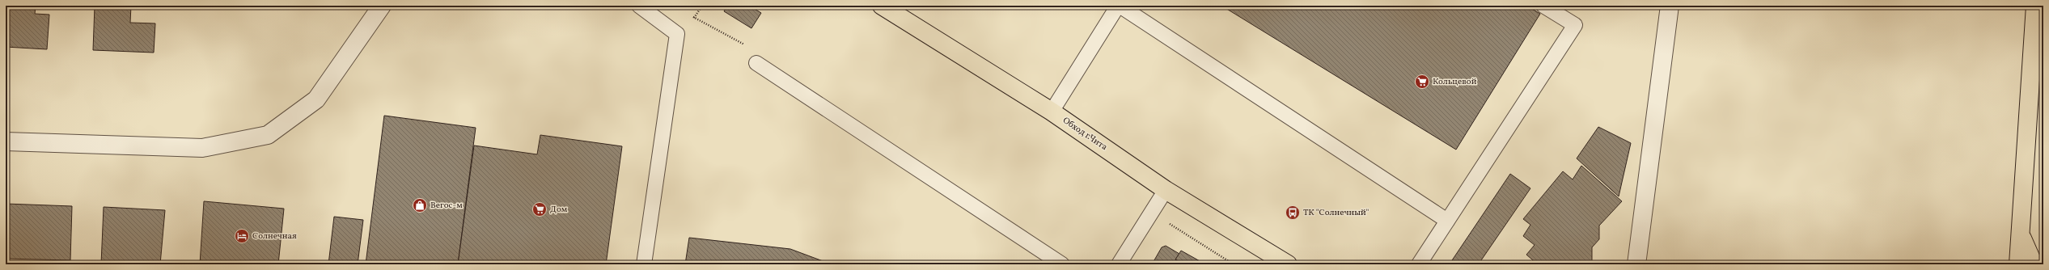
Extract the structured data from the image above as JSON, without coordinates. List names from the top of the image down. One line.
{"streets":{"main road":["Обход г.Чита"]},"places":{"supermarket":["Кольцевой","Дом"],"shop":["Вегос-м"],"bus stop":["ТК \"Солнечный\""],"hotel":["Солнечная"]}}
